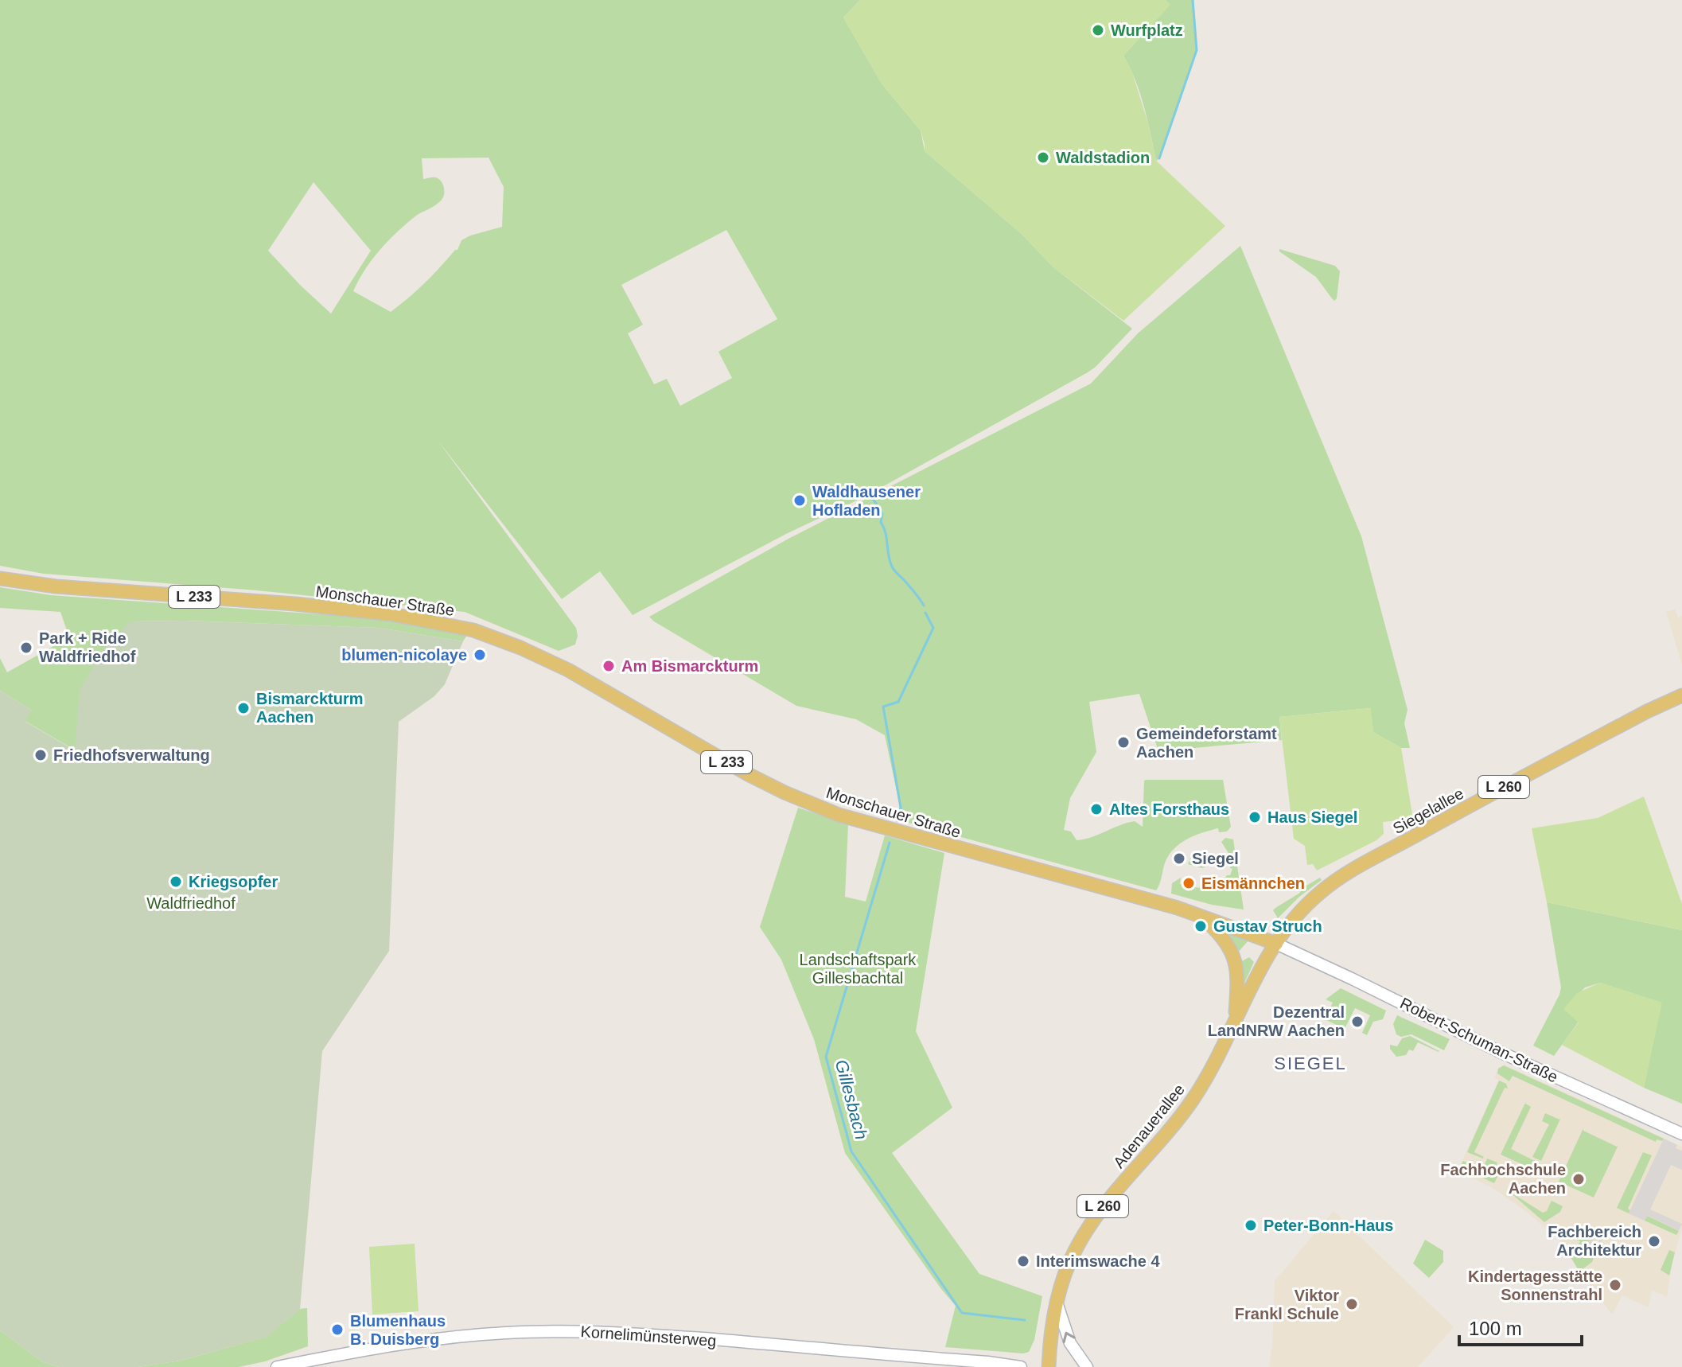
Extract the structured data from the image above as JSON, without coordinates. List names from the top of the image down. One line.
{"streets":{"main road":["L 233","Monschauer Straße","L 260","Siegelallee","Adenauerallee"],"street":["Robert-Schuman-Straße","Kornelimünsterweg"]},"crossings":[["Monschauer Straße","Siegelallee"],["Monschauer Straße","Robert-Schuman-Straße"],["Monschauer Straße","Adenauerallee"],["Siegelallee","Robert-Schuman-Straße"],["Siegelallee","Adenauerallee"],["Robert-Schuman-Straße","Adenauerallee"]],"districts":["SIEGEL"],"water":["Gillesbach"],"parks":["Waldfriedhof","Landschaftspark Gillesbachtal"],"places":["Wurfplatz","Waldstadion","Waldhausener Hofladen","Park + Ride Waldfriedhof","blumen-nicolaye","Am Bismarckturm","Bismarckturm Aachen","Gemeindeforstamt Aachen","Friedhofsverwaltung","Altes Forsthaus","Haus Siegel","Siegel","Kriegsopfer","Eismännchen","Gustav Struch","Dezentral LandNRW Aachen","Fachhochschule Aachen","Peter-Bonn-Haus","Fachbereich Architektur","Interimswache 4","Kindertagesstätte Sonnenstrahl","Viktor Frankl Schule","Blumenhaus B. Duisberg"],"scale_bar":"100 m"}
